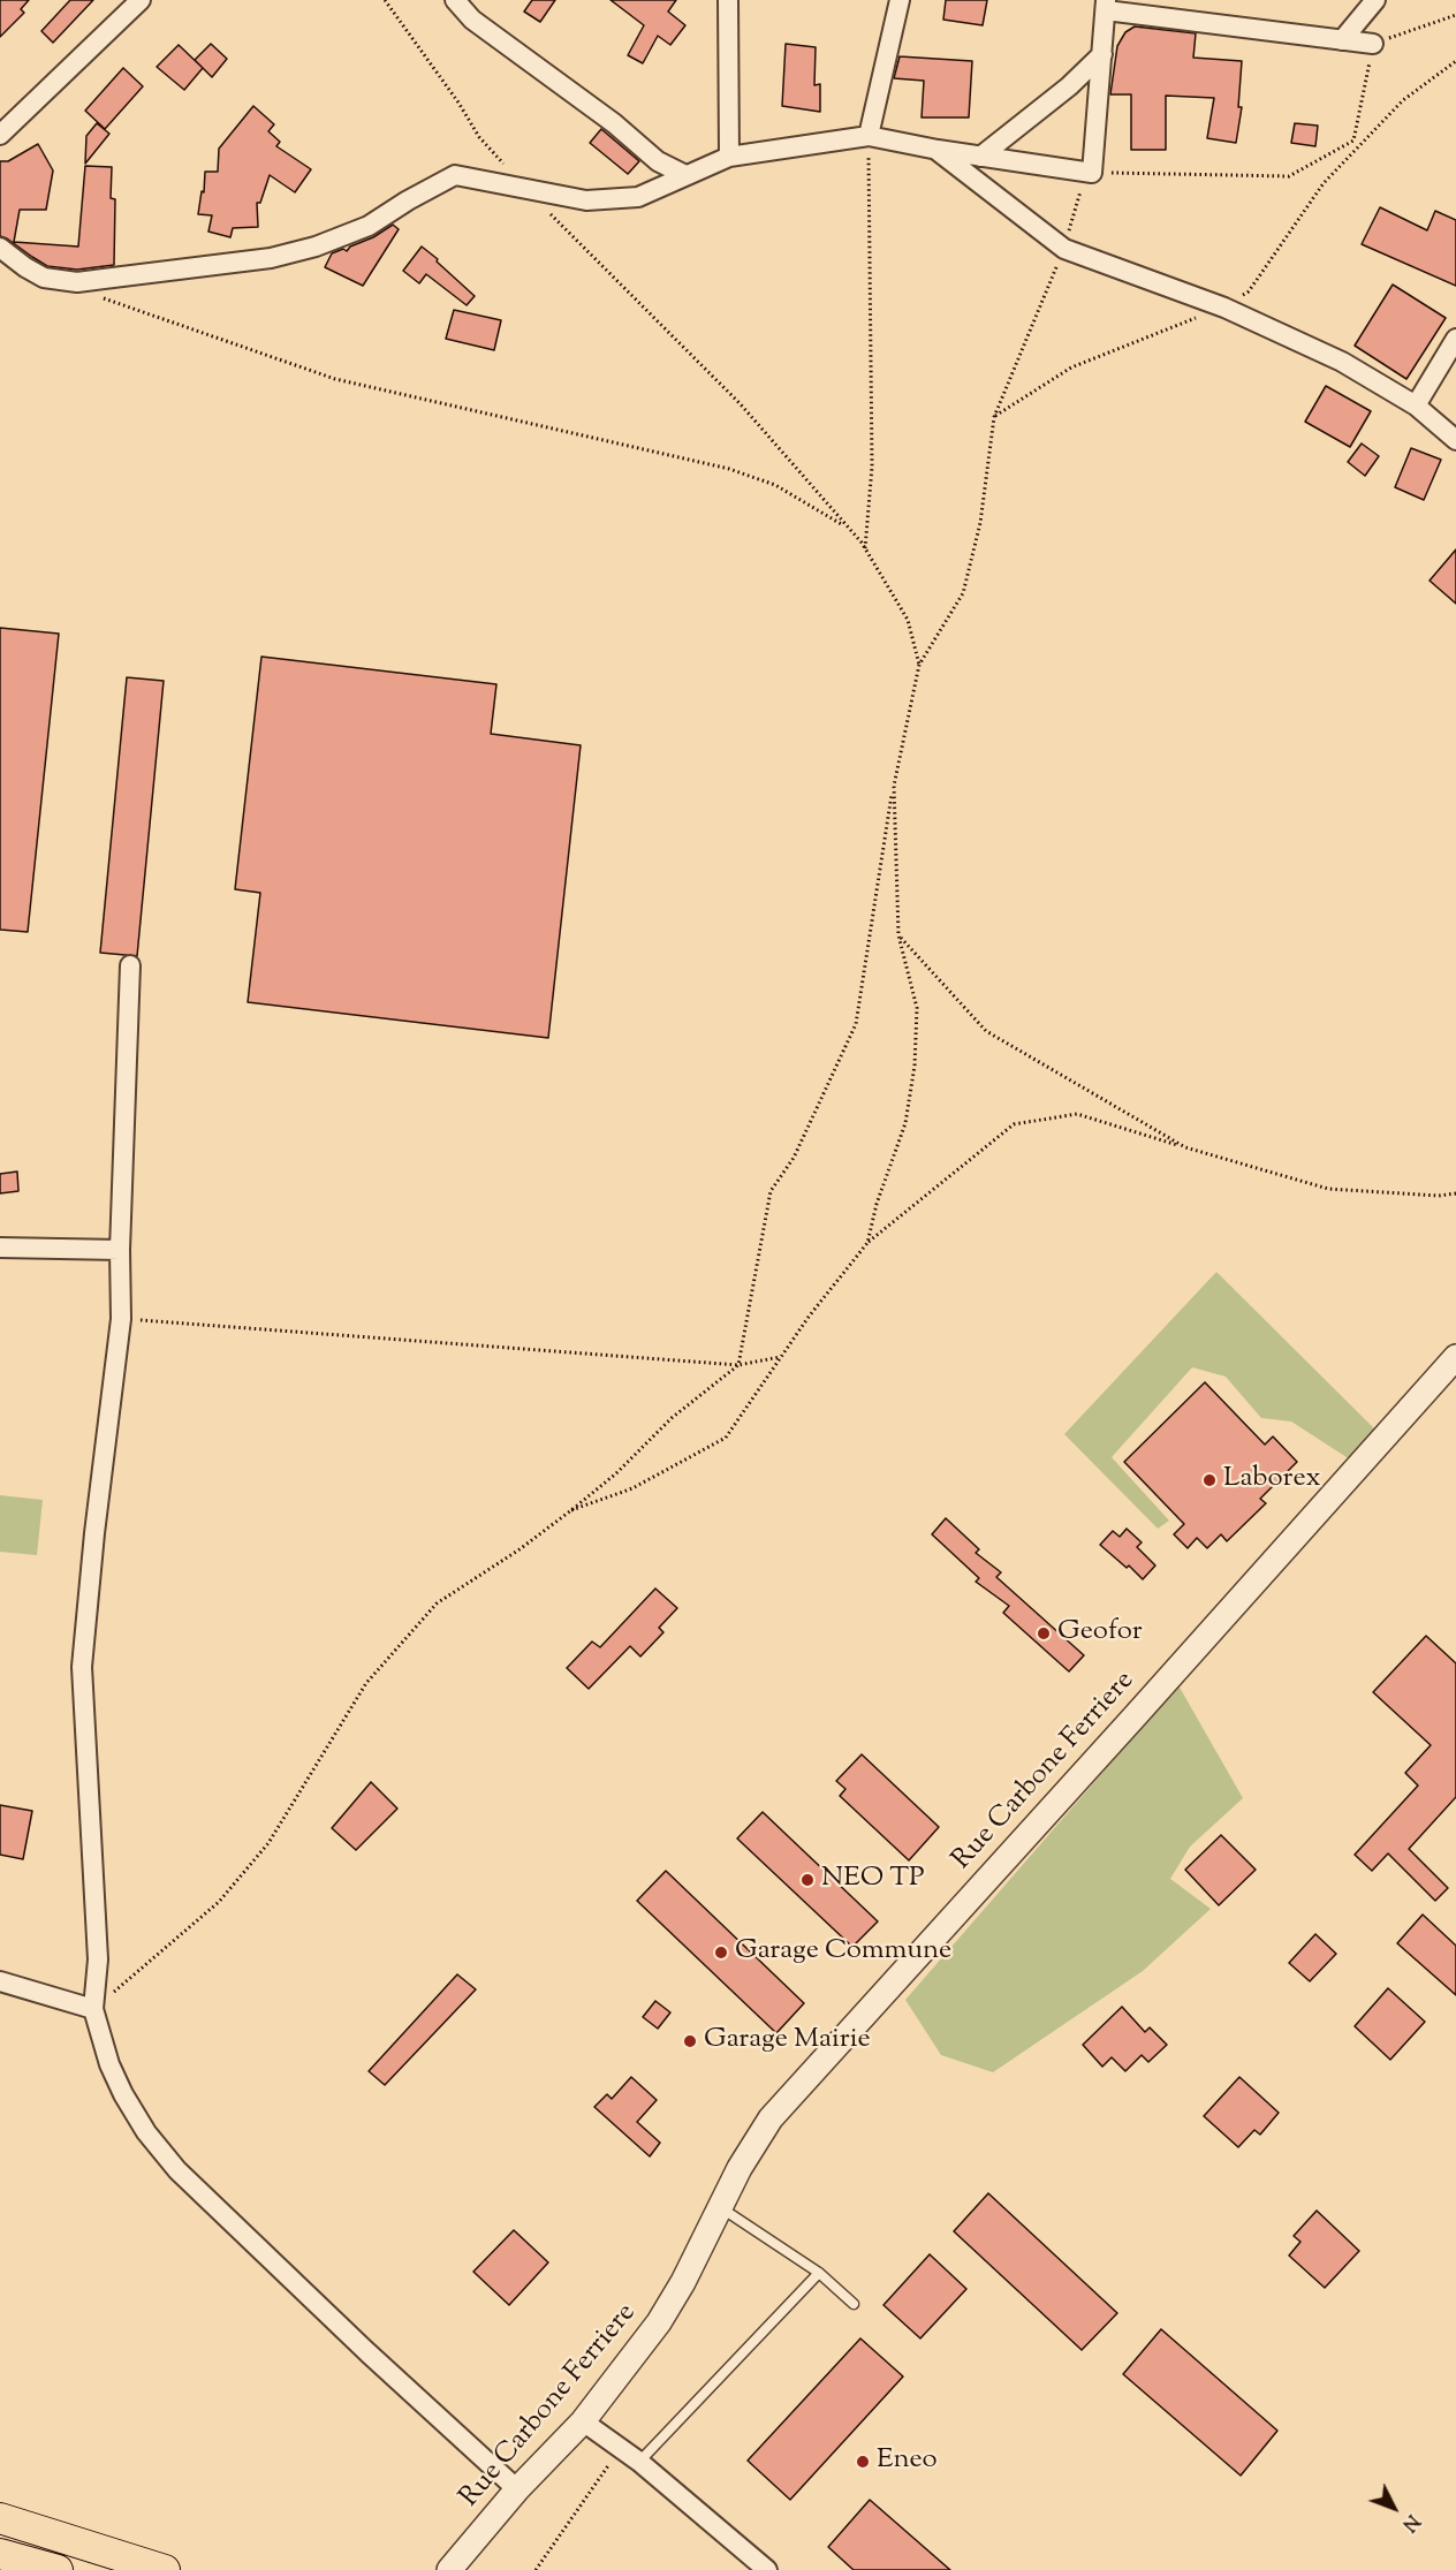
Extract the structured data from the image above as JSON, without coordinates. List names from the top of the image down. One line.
{"streets":{"street":["Rue Carbone Ferriere"]},"places":["Laborex","Geofor","NEO TP","Garage Commune","Garage Mairie","Eneo"],"north":"bottom right"}
